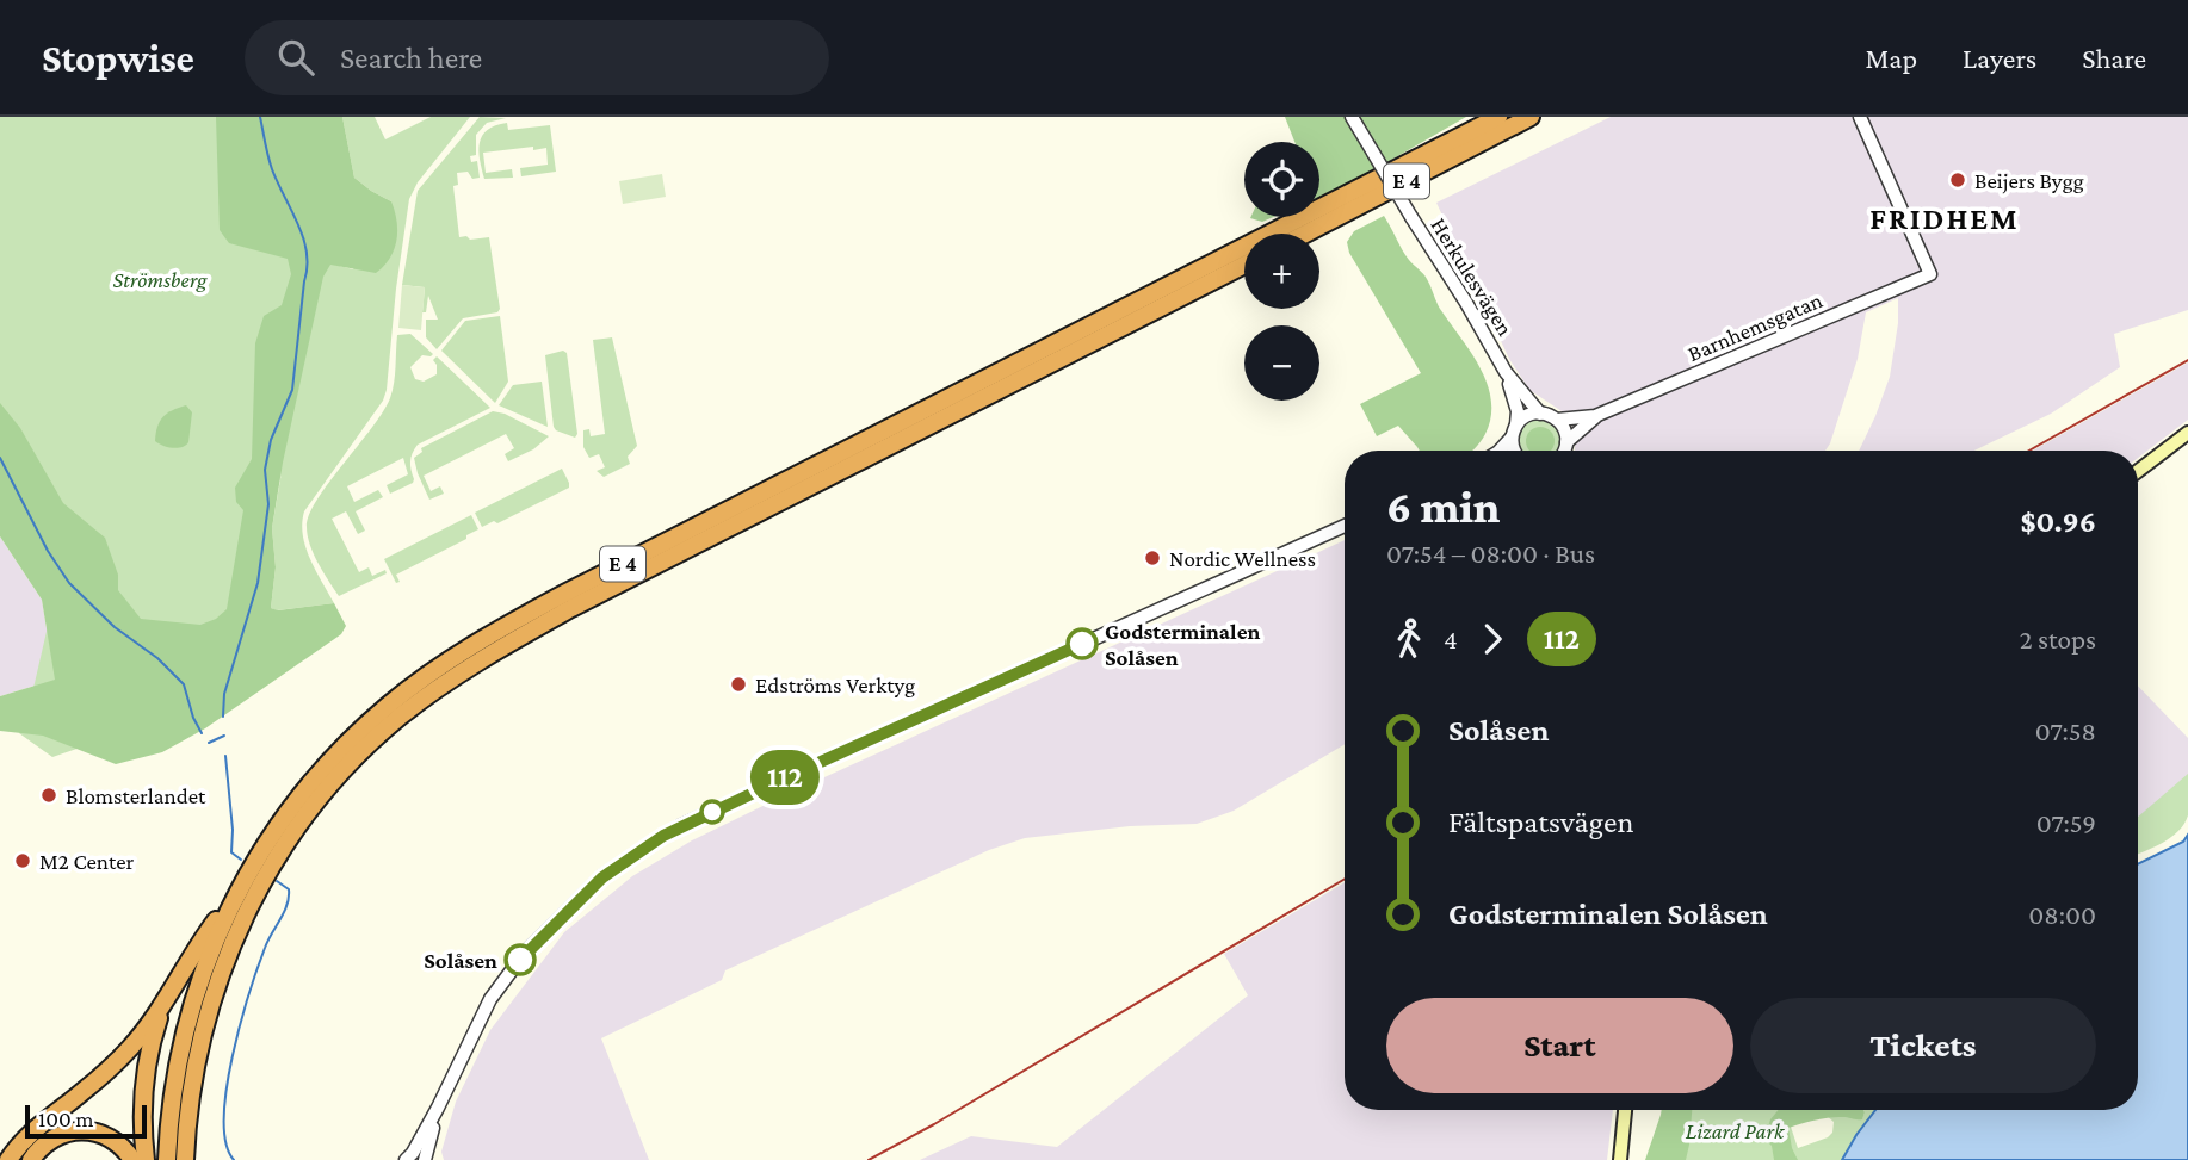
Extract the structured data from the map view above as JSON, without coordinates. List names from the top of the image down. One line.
{"streets":{"highway":["E 4"],"street":["Herkulesvägen","Barnhemsgatan"]},"districts":["FRIDHEM"],"parks":["Strömsberg","Lizard Park"],"places":["Beijers Bygg","Nordic Wellness","Godsterminalen Solåsen","Edströms Verktyg","Blomsterlandet","M2 Center","Solåsen"],"lines":["bus line 112"],"scale_bar":"100 m","page":{"header":"Stopwise","search":"Search here","nav":["Map","Layers","Share"],"on_map":"112","map_buttons":["+","−"],"heading":["6 min","07:54 – 08:00 · Bus","$0.96"],"legs":["4","112","2 stops"],"list":[{"name":"Solåsen","value":"07:58"},{"name":"Fältspatsvägen","value":"07:59"},{"name":"Godsterminalen Solåsen","value":"08:00"}],"buttons":["Start","Tickets"],"scale":"100 m"}}
